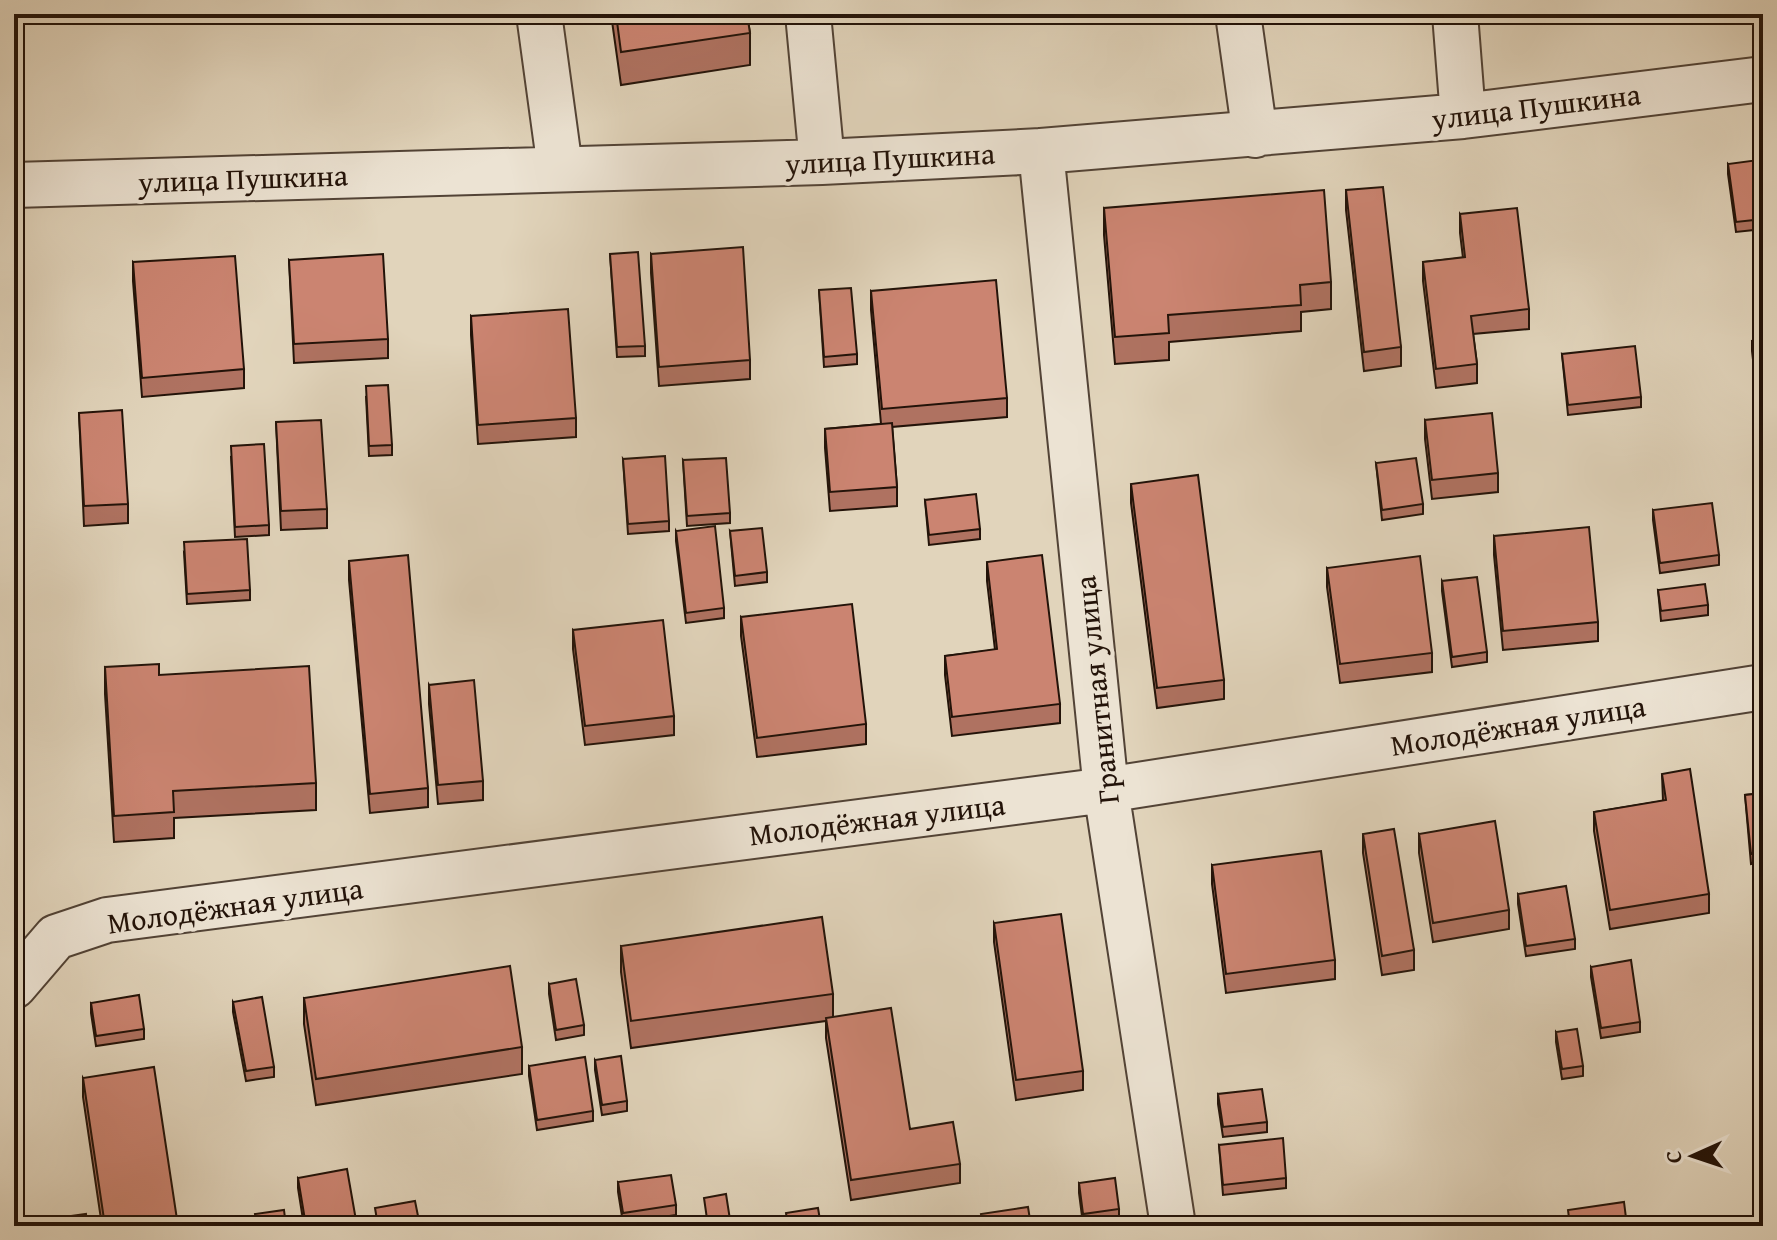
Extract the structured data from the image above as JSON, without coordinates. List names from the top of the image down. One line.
{"streets":{"street":["улица Пушкина","Гранитная улица","Молодёжная улица"]},"crossings":[["улица Пушкина","Гранитная улица"],["Гранитная улица","Молодёжная улица"]],"north":"left"}
